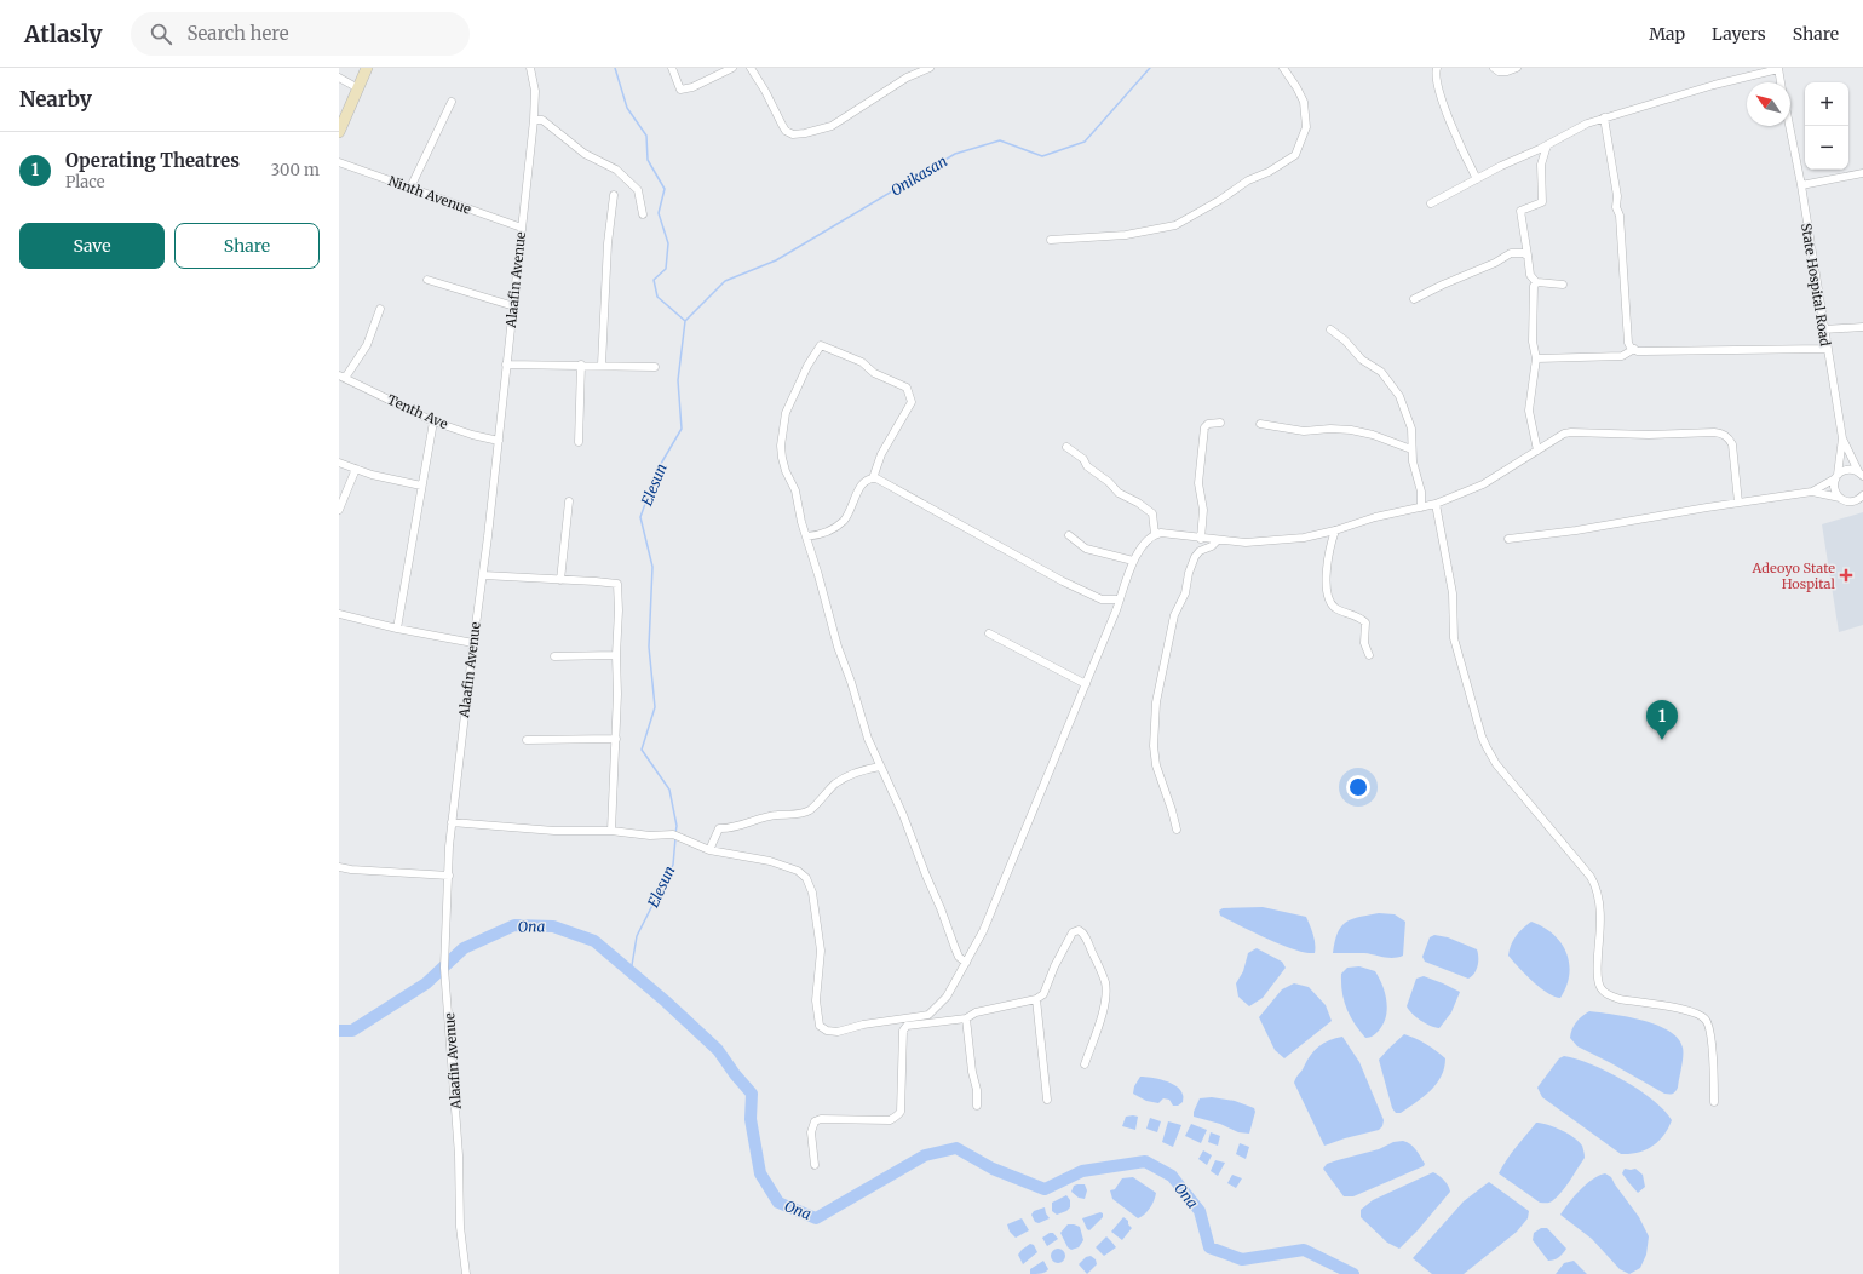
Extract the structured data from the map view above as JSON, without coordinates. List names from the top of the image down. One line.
{"streets":{"street":["Ninth Avenue","Alaafin Avenue","State Hospital Road","Tenth Ave"]},"crossings":[["Ninth Avenue","Alaafin Avenue"],["Alaafin Avenue","Tenth Ave"]],"water":["Onikasan","Elesun","Ona"],"places":{"health":["Adeoyo State Hospital"]},"north":"top left","page":{"header":"Atlasly","search":"Search here","nav":["Map","Layers","Share"],"heading":"Nearby","map_buttons":["+","−"],"list":[{"mark":"1","name":"Operating Theatres","note":"Place","value":"300 m"}],"buttons":["Save","Share"],"pins":"1"}}
